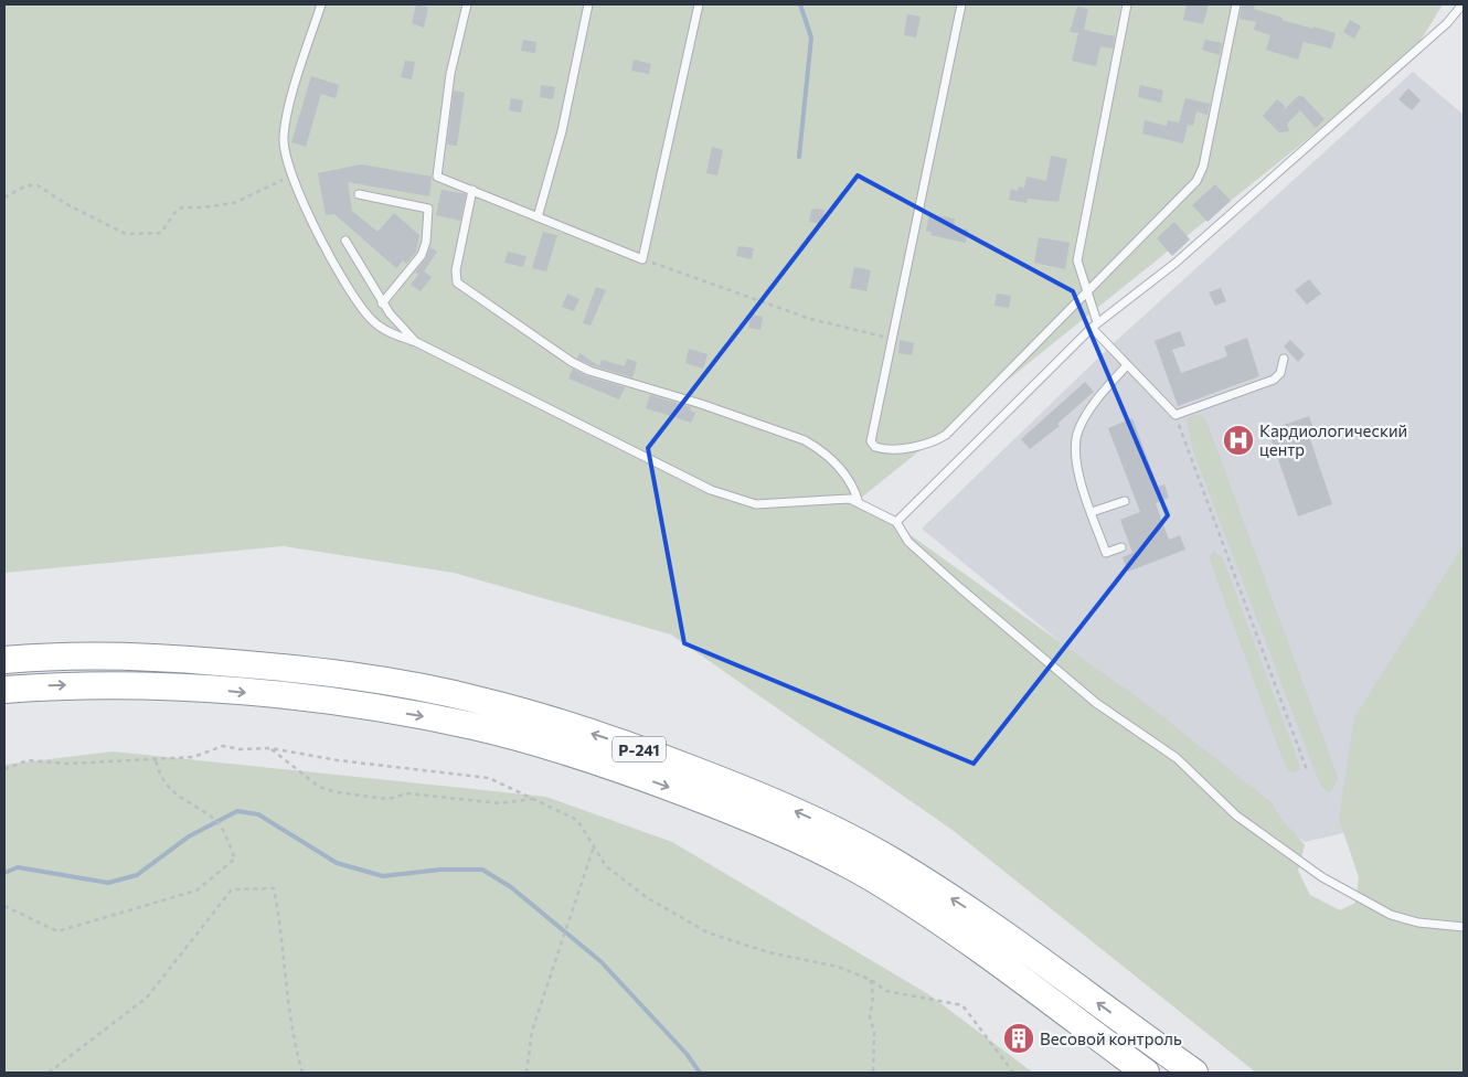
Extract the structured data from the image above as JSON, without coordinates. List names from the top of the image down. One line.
{"streets":{"highway":["Р-241"]},"places":{"hospital":["Кардиологический центр"],"building":["Весовой контроль"]}}
